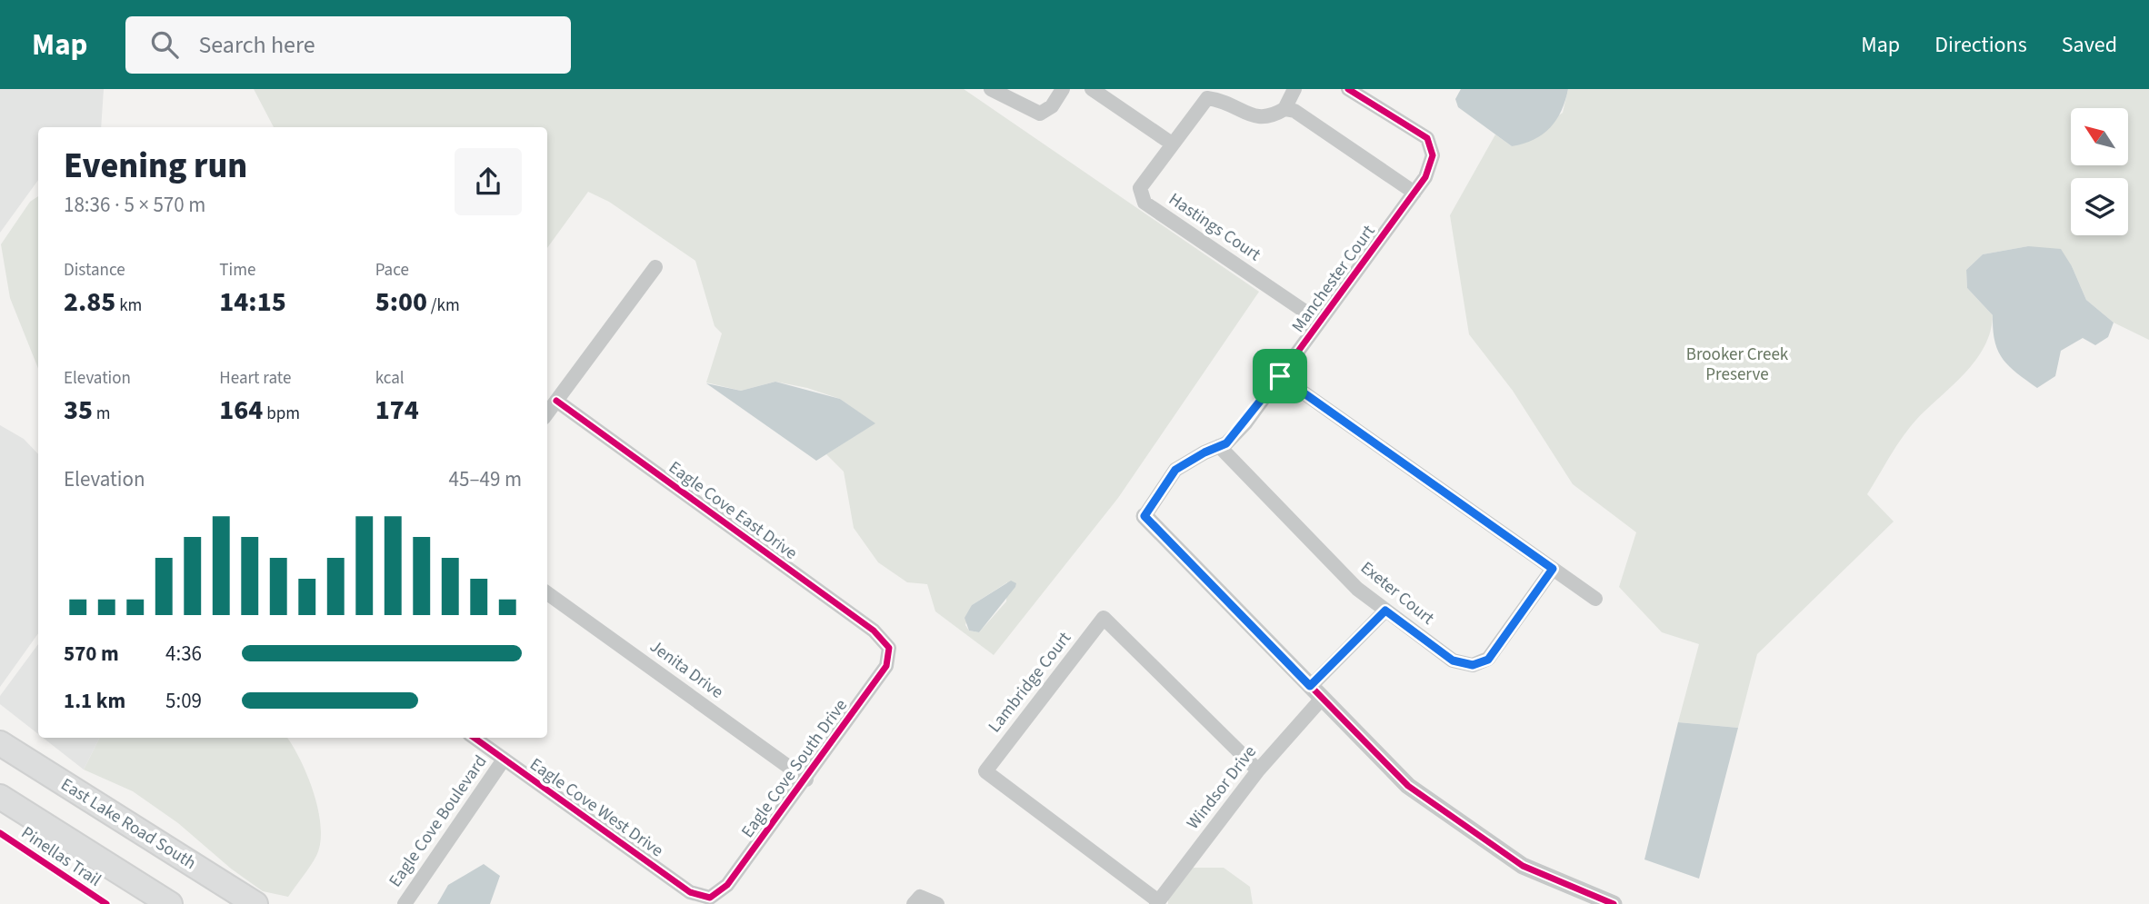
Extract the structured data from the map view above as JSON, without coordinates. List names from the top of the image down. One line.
{"streets":{"main road":["East Lake Road South"],"street":["Hastings Court","Manchester Court","Eagle Cove East Drive","Exeter Court","Jenita Drive","Lambridge Court","Eagle Cove South Drive","Windsor Drive","Eagle Cove West Drive","Eagle Cove Boulevard"],"cycle path":["Pinellas Trail"]},"crossings":[["Hastings Court","Manchester Court"],["Manchester Court","Exeter Court"],["Eagle Cove East Drive","Eagle Cove South Drive"],["Exeter Court","Windsor Drive"],["Jenita Drive","Eagle Cove South Drive"],["Lambridge Court","Windsor Drive"],["Eagle Cove South Drive","Eagle Cove West Drive"],["Eagle Cove West Drive","Eagle Cove Boulevard"]],"parks":["Brooker Creek Preserve"],"north":"top left","page":{"header":"Map","search":"Search here","nav":["Map","Directions","Saved"],"heading":["Evening run","18:36 · 5 × 570 m"],"stats":[["Distance","2.85 km"],["Time","14:15"],["Pace","5:00 /km"],["Elevation","35 m"],["Heart rate","164 bpm"],["kcal","174"]],"chart":["Elevation","45–49 m"],"list":[{"name":"570 m","note":"4:36"},{"name":"1.1 km","note":"5:09"}]}}
